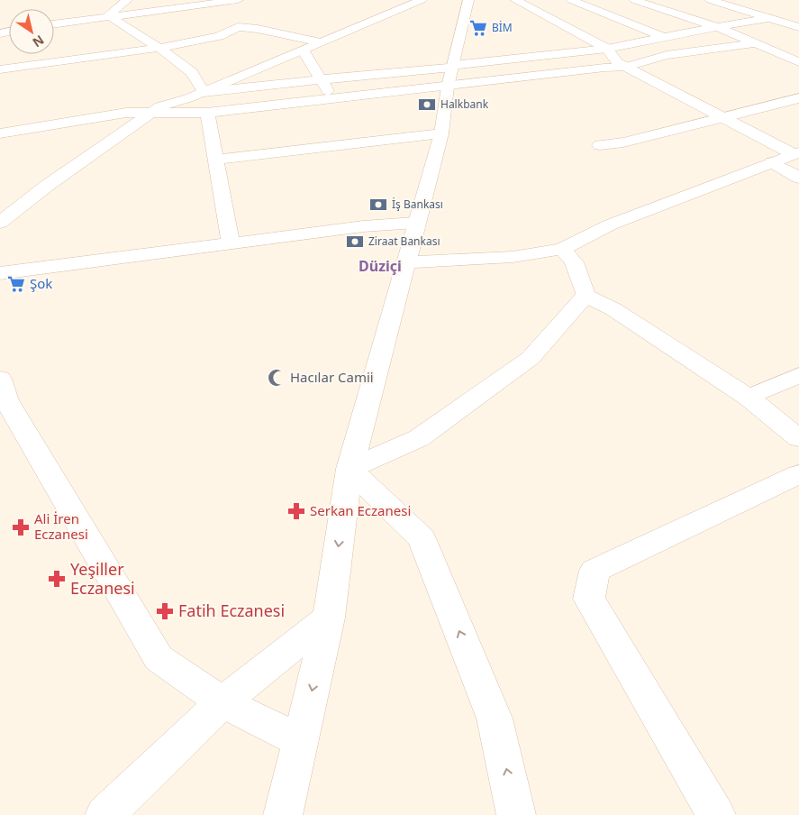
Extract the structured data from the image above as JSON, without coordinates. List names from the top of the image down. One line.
{"districts":["Düziçi"],"places":{"supermarket":["BİM","Şok"],"bank":["Halkbank","İş Bankası","Ziraat Bankası"],"mosque":["Hacılar Camii"],"pharmacy":["Serkan Eczanesi","Ali İren Eczanesi","Yeşiller Eczanesi","Fatih Eczanesi"]},"north":"bottom right"}
